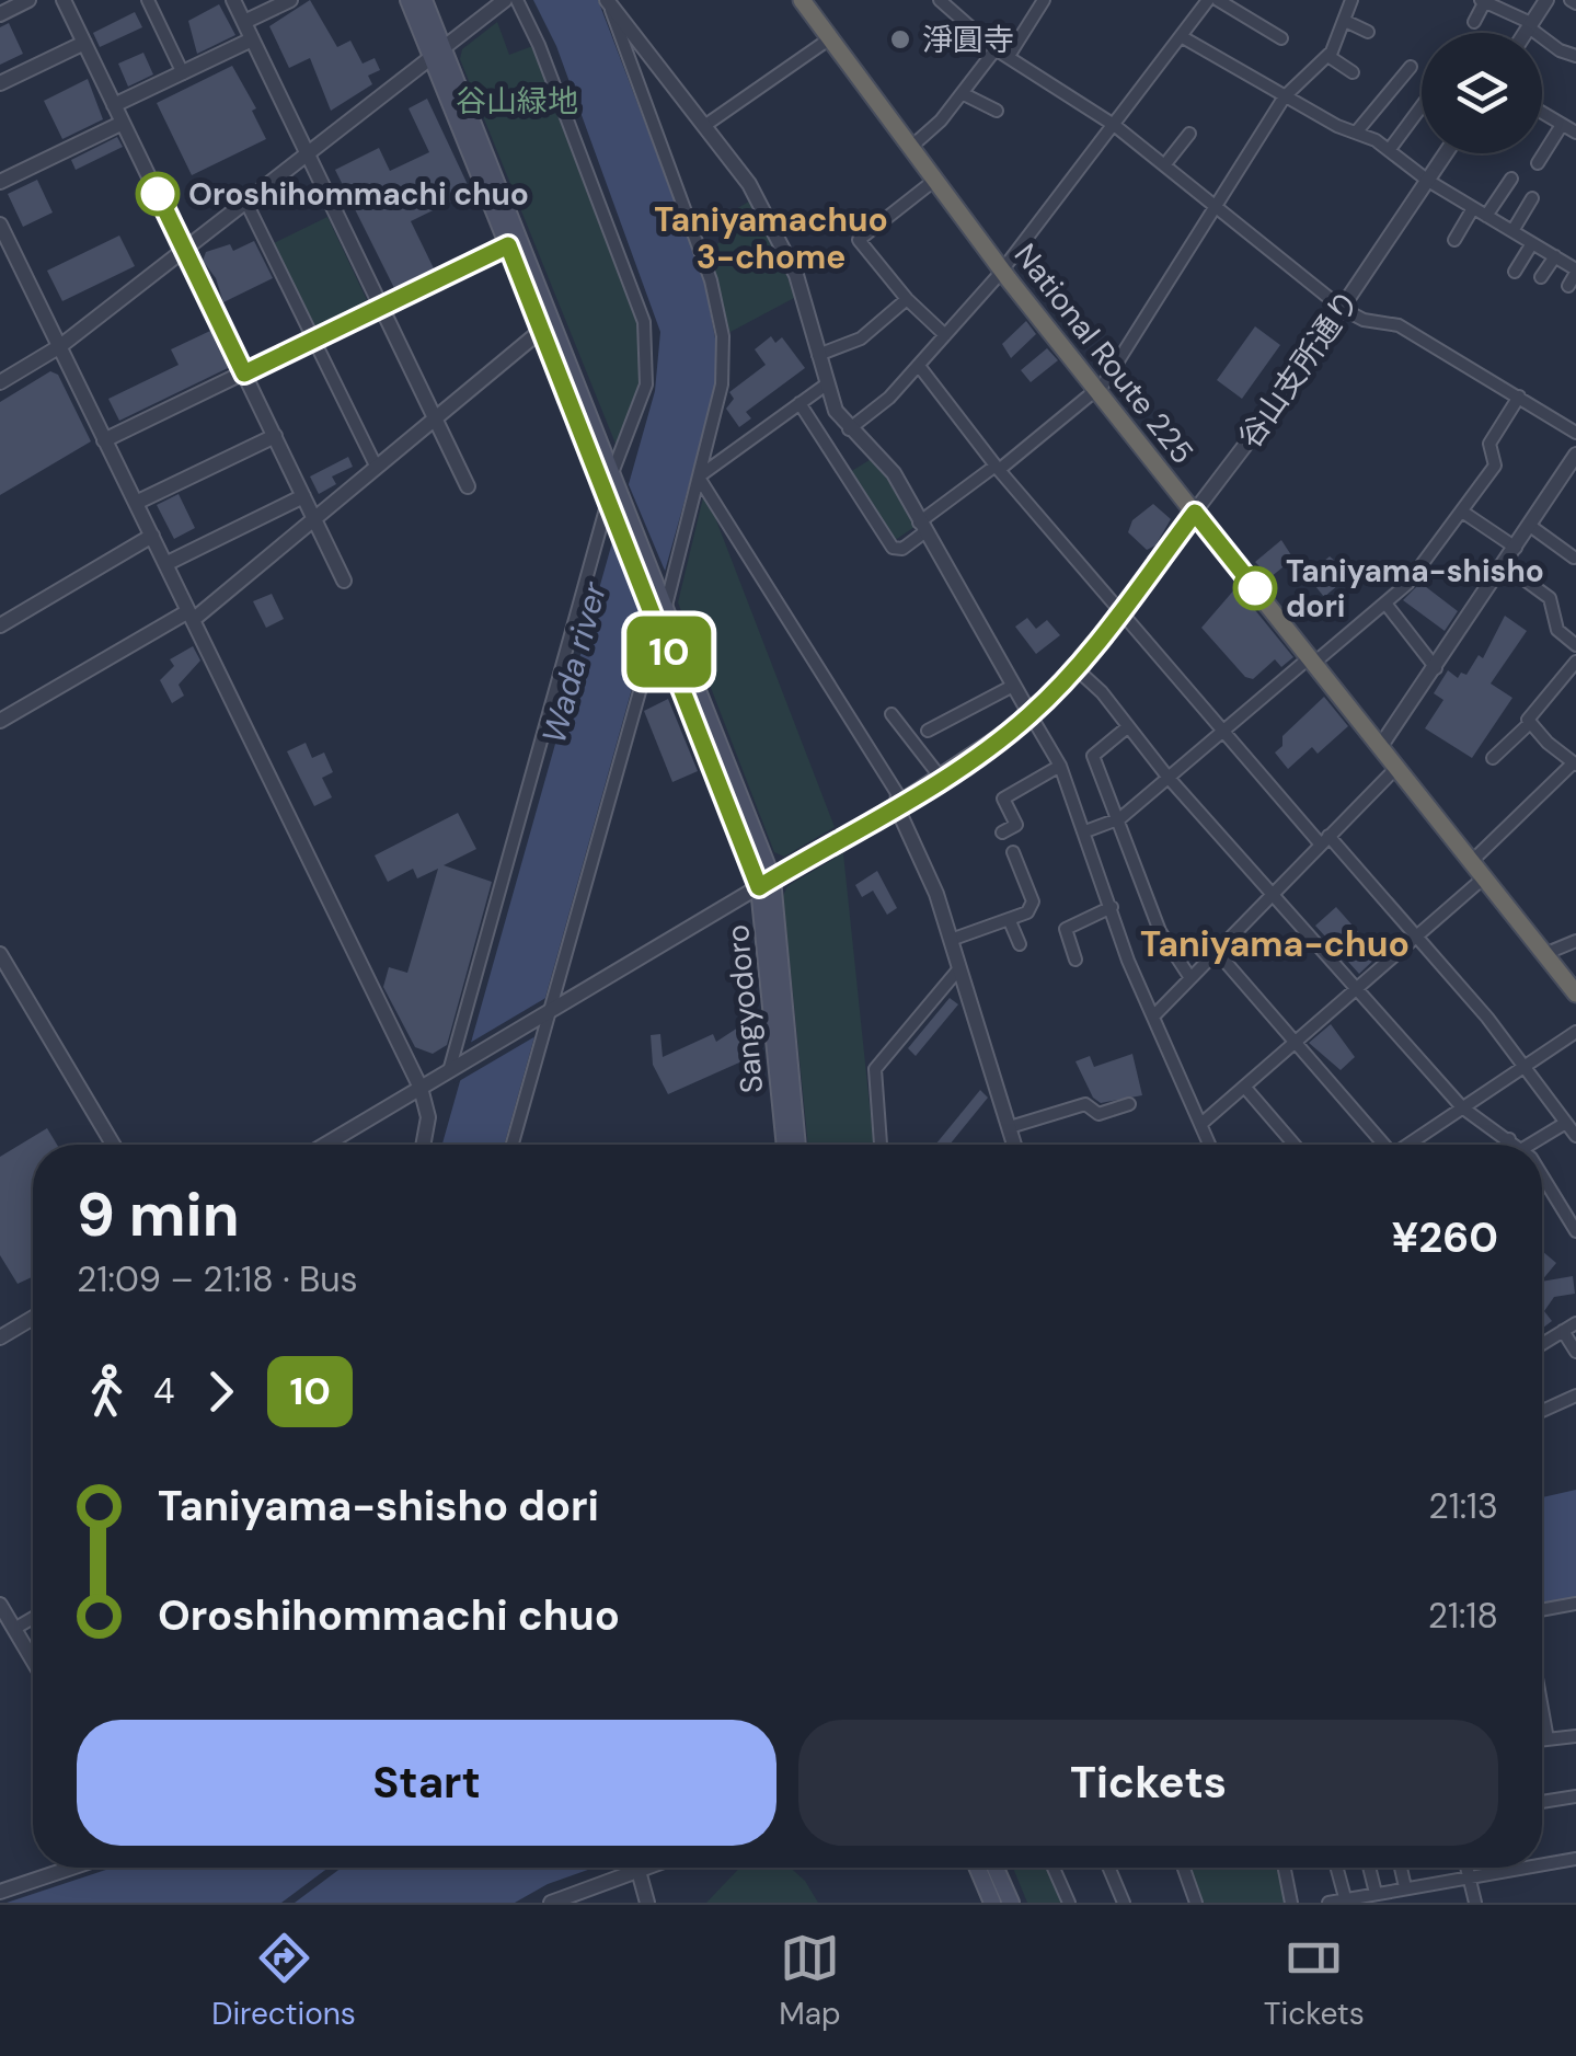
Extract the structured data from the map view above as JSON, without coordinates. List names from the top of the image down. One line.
{"streets":{"highway":["National Route 225"],"main road":["Sangyodoro"],"street":["谷山支所通り"]},"crossings":[["National Route 225","谷山支所通り"],["谷山支所通り","Sangyodoro"]],"districts":["Taniyamachuo 3-chome","Taniyama-chuo"],"water":["Wada river"],"parks":["谷山緑地"],"places":["淨圓寺","Oroshihommachi chuo","Taniyama-shisho dori"],"lines":["bus line 10"],"page":{"on_map":"10","heading":["9 min","21:09 – 21:18 · Bus","¥260"],"legs":["4","10"],"list":[{"name":"Taniyama-shisho dori","value":"21:13"},{"name":"Oroshihommachi chuo","value":"21:18"}],"buttons":["Start","Tickets"],"tabs":["Directions","Map","Tickets"]}}
